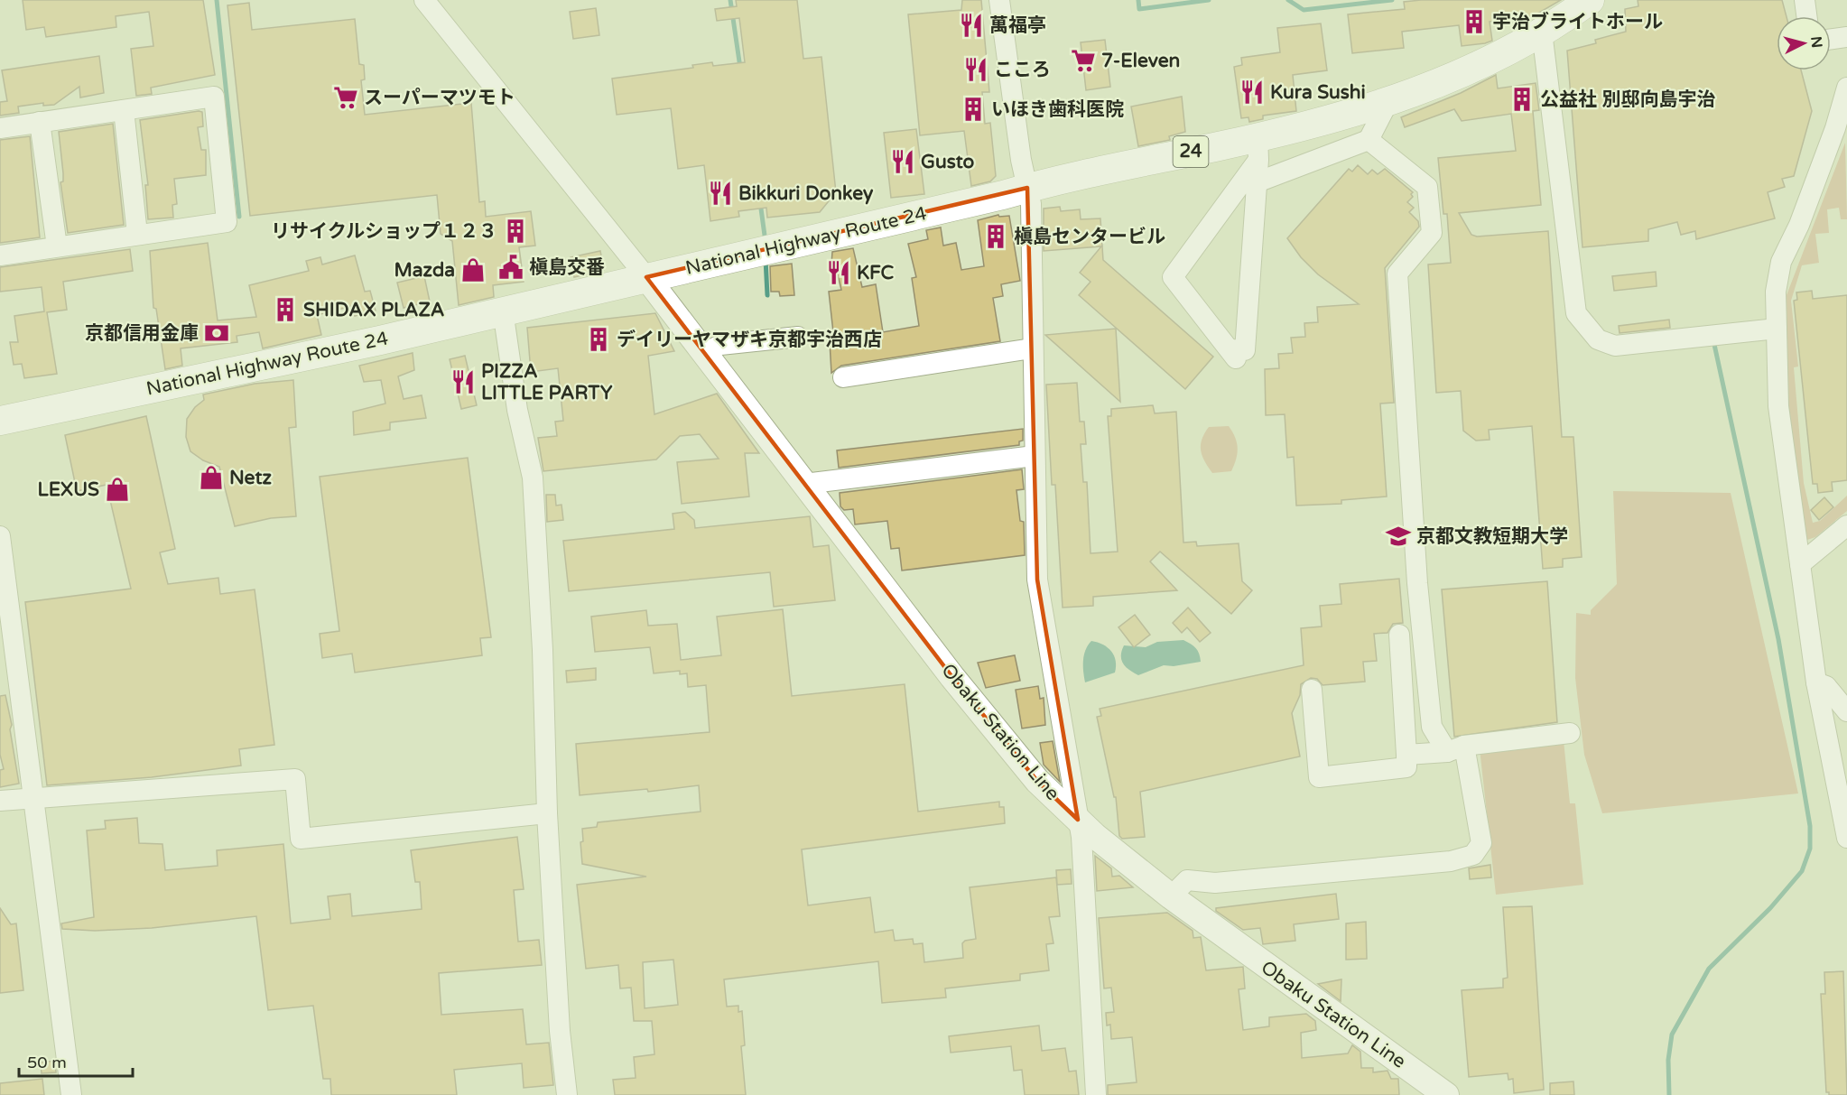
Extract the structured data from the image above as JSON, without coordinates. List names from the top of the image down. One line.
{"streets":{"highway":["24","National Highway Route 24"],"main road":["Obaku Station Line"]},"crossings":[["National Highway Route 24","Obaku Station Line"]],"places":{"building":["宇治ブライトホール","公益社 別邸向島宇治","いほき歯科医院","リサイクルショップ１２３","槇島センタービル","SHIDAX PLAZA","デイリーヤマザキ京都宇治西店"],"restaurant":["萬福亭","こころ","Kura Sushi","Gusto","Bikkuri Donkey","KFC","PIZZA LITTLE PARTY"],"supermarket":["7-Eleven","スーパーマツモト"],"public building":["槇島交番"],"shop":["Mazda","Netz","LEXUS"],"bank":["京都信用金庫"],"school or university":["京都文教短期大学"]},"scale_bar":"50 m","north":"right"}
